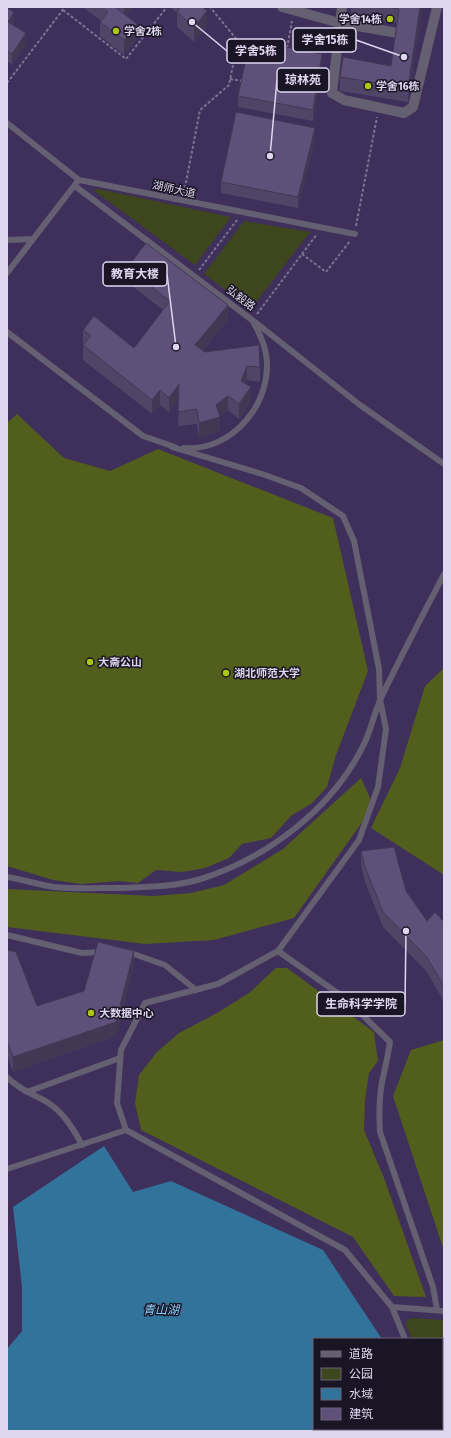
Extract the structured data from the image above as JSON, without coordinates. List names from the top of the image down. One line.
{"streets":{"lane":["湖师大道","弘毅路"]},"water":["青山湖"],"places":["学舍14栋","学舍5栋","学舍2栋","学舍15栋","学舍16栋","琼林苑","教育大楼","大斋公山","湖北师范大学","生命科学学院","大数据中心"],"legend":["道路","公园","水域","建筑"]}
